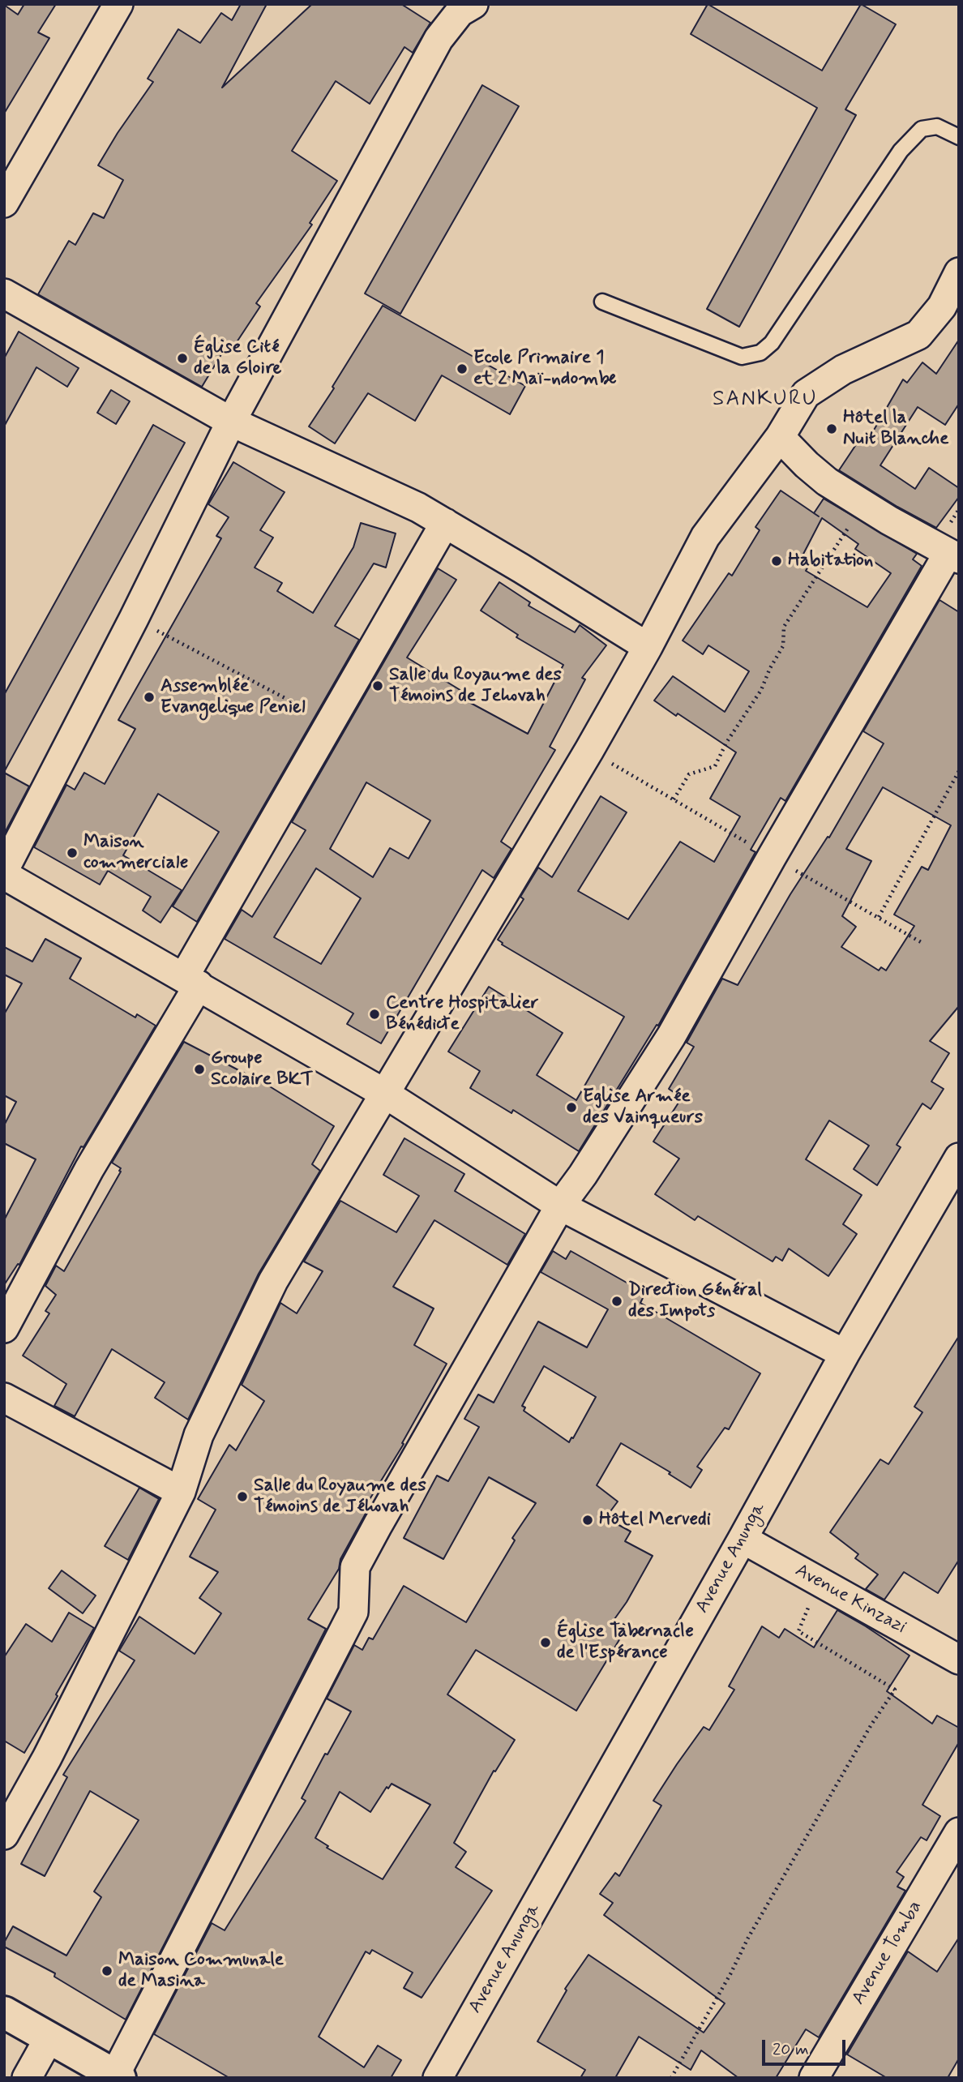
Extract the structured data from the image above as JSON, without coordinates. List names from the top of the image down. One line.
{"streets":{"street":["Avenue Anunga","Avenue Kinzazi","Avenue Tomba"]},"crossings":[["Avenue Anunga","Avenue Kinzazi"]],"districts":["SANKURU"],"places":["Église Cité de la Gloire","Ecole Primaire 1 et 2 Maï-ndombe","Hôtel la Nuit Blanche","Habitation","Salle du Royaume des Témoins de Jehovah","Assemblée Evangelique Peniel","Maison commerciale","Centre Hospitalier Bénédicte","Groupe Scolaire BKT","Eglise Armée des Vainqueurs","Direction Général des Impots","Salle du Royaume des Témoins de Jéhovah","Hôtel Mervedi","Église Tabernacle de l'Espérance","Maison Communale de Masina"],"scale_bar":"20 m"}
